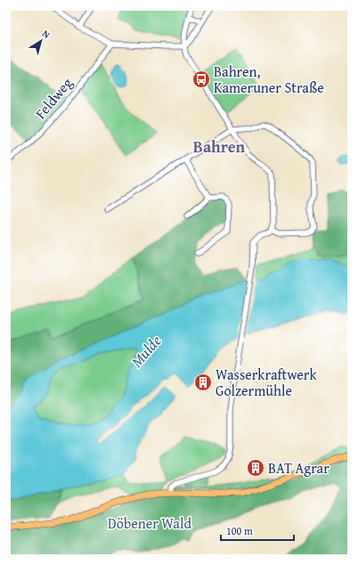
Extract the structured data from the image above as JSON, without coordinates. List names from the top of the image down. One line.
{"streets":{"street":["Feldweg"]},"districts":["Bahren"],"water":["Mulde"],"parks":["Döbener Wald"],"places":{"bus stop":["Bahren, Kameruner Straße"],"building":["Wasserkraftwerk Golzermühle","BAT Agrar"]},"scale_bar":"100 m","north":"top right"}
